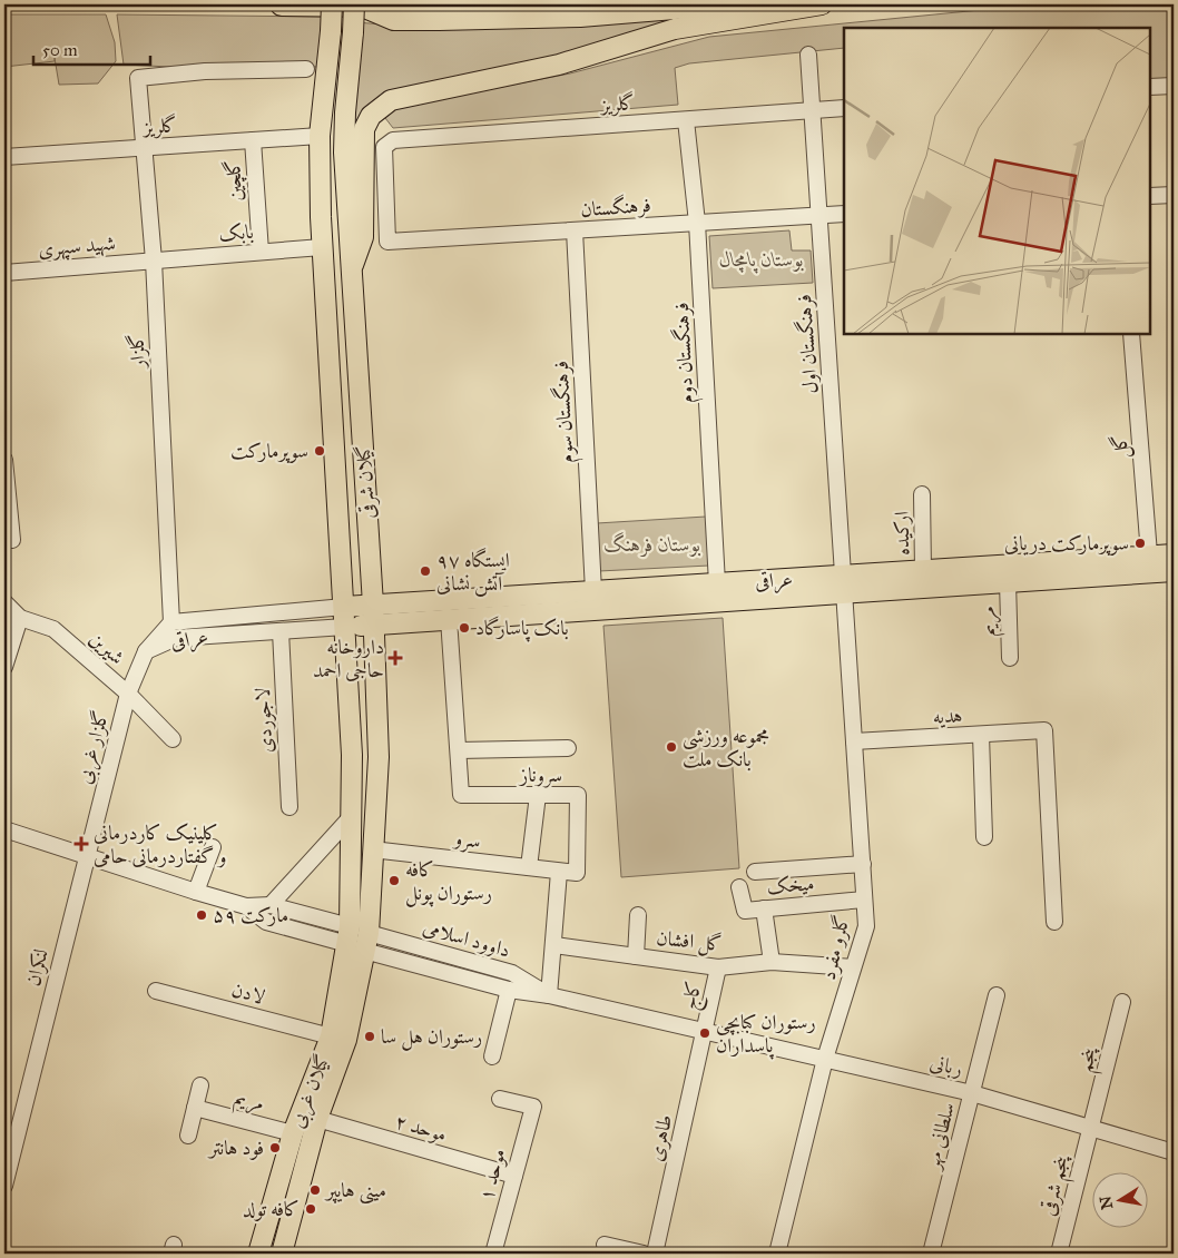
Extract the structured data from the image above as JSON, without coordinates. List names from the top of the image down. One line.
{"streets":{"main road":["گیلان شرقی","عراقی","گیلان غربی"],"street":["گلریز","گلچین","فرهنگستان","بابک","شهید سپهری","فرهنگستان اول","گلزار","فرهنگستان دوم","فرهنگستان سوم","گل","ارکیده","مریم","شیرین","هدیه","لاجوردی","گلزار غربی","سروناز","سرو","میخک","داوود اسلامی","گل افشان","گلرو مفرد","لنکران","لادن","کاج","پنجم","ربانی","موحد ۲","سلطانی مهر","طاهری","موحد ۱","پنجم شرقی"]},"crossings":[["گلریز","گلچین"],["گلریز","فرهنگستان"],["گلریز","فرهنگستان اول"],["گلریز","گلزار"],["گلریز","فرهنگستان دوم"],["گلریز","گیلان شرقی"],["گلچین","بابک"],["فرهنگستان","فرهنگستان اول"],["فرهنگستان","فرهنگستان دوم"],["فرهنگستان","فرهنگستان سوم"],["بابک","شهید سپهری"],["بابک","گلزار"],["بابک","گیلان شرقی"],["شهید سپهری","گلزار"],["فرهنگستان اول","عراقی"],["فرهنگستان اول","گلرو مفرد"],["گلزار","عراقی"],["فرهنگستان دوم","عراقی"],["فرهنگستان سوم","عراقی"],["گل","عراقی"],["گیلان شرقی","عراقی"],["گیلان شرقی","سرو"],["گیلان شرقی","داوود اسلامی"],["گیلان شرقی","گیلان غربی"],["ارکیده","عراقی"],["عراقی","مریم"],["عراقی","لاجوردی"],["عراقی","گلزار غربی"],["عراقی","سروناز"],["عراقی","گلرو مفرد"],["مریم","گیلان غربی"],["شیرین","گلزار غربی"],["هدیه","گلرو مفرد"],["گلزار غربی","داوود اسلامی"],["گلزار غربی","لنکران"],["سروناز","سرو"],["میخک","گلرو مفرد"],["داوود اسلامی","لنکران"],["داوود اسلامی","کاج"],["داوود اسلامی","ربانی"],["داوود اسلامی","گیلان غربی"],["داوود اسلامی","طاهری"],["گل افشان","گلرو مفرد"],["گل افشان","کاج"],["گلرو مفرد","ربانی"],["لادن","گیلان غربی"],["کاج","ربانی"],["کاج","طاهری"],["پنجم","ربانی"],["پنجم","پنجم شرقی"],["ربانی","سلطانی مهر"],["ربانی","طاهری"],["ربانی","پنجم شرقی"],["گیلان غربی","موحد ۲"],["موحد ۲","موحد ۱"]],"parks":["بوستان پامچال","بوستان فرهنگ"],"places":{"other":["سوپرمارکت","سوپرمارکت دریانی","ایستگاه ۹۷ آتش نشانی","بانک پاسارگاد","مجموعه ورزشی بانک ملت","کافه رستوران پونل","مارکت ۵۹","رستوران کبابچی پاسداران","رستوران هل سا","فود هانتر","مینی هایپر","کافه تولد"],"health":["داروخانه حاجی احمد","کلینیک کاردرمانی و گفتاردرمانی حامی"]},"scale_bar":"50 m","north":"left"}
